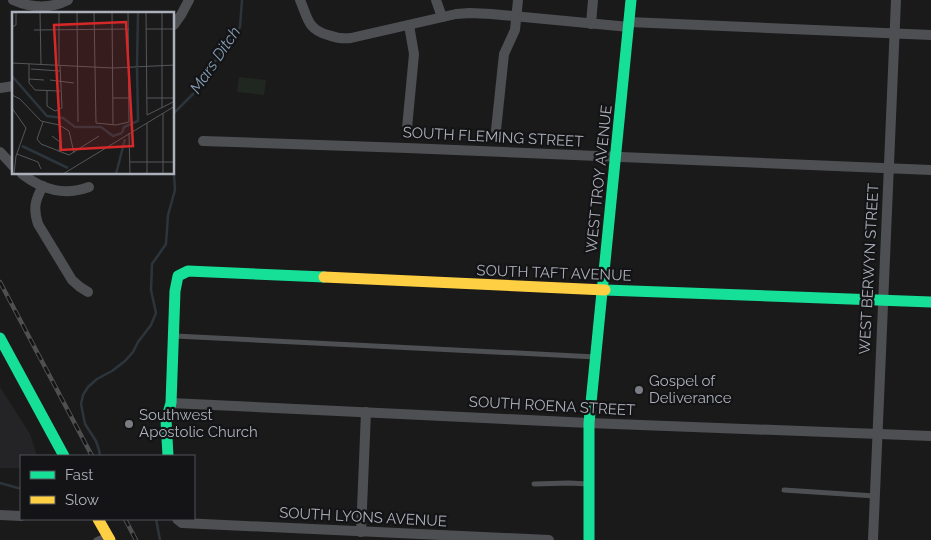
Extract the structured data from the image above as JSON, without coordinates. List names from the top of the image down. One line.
{"streets":{"street":["SOUTH FLEMING STREET","WEST TROY AVENUE","WEST BERWYN STREET","SOUTH TAFT AVENUE","SOUTH ROENA STREET","SOUTH LYONS AVENUE"]},"crossings":[["SOUTH FLEMING STREET","WEST TROY AVENUE"],["SOUTH FLEMING STREET","WEST BERWYN STREET"],["WEST TROY AVENUE","SOUTH TAFT AVENUE"],["WEST TROY AVENUE","SOUTH ROENA STREET"],["WEST BERWYN STREET","SOUTH TAFT AVENUE"],["WEST BERWYN STREET","SOUTH ROENA STREET"]],"water":["Mars Ditch"],"places":["Gospel of Deliverance","Southwest Apostolic Church"],"legend":["Fast","Slow"]}
